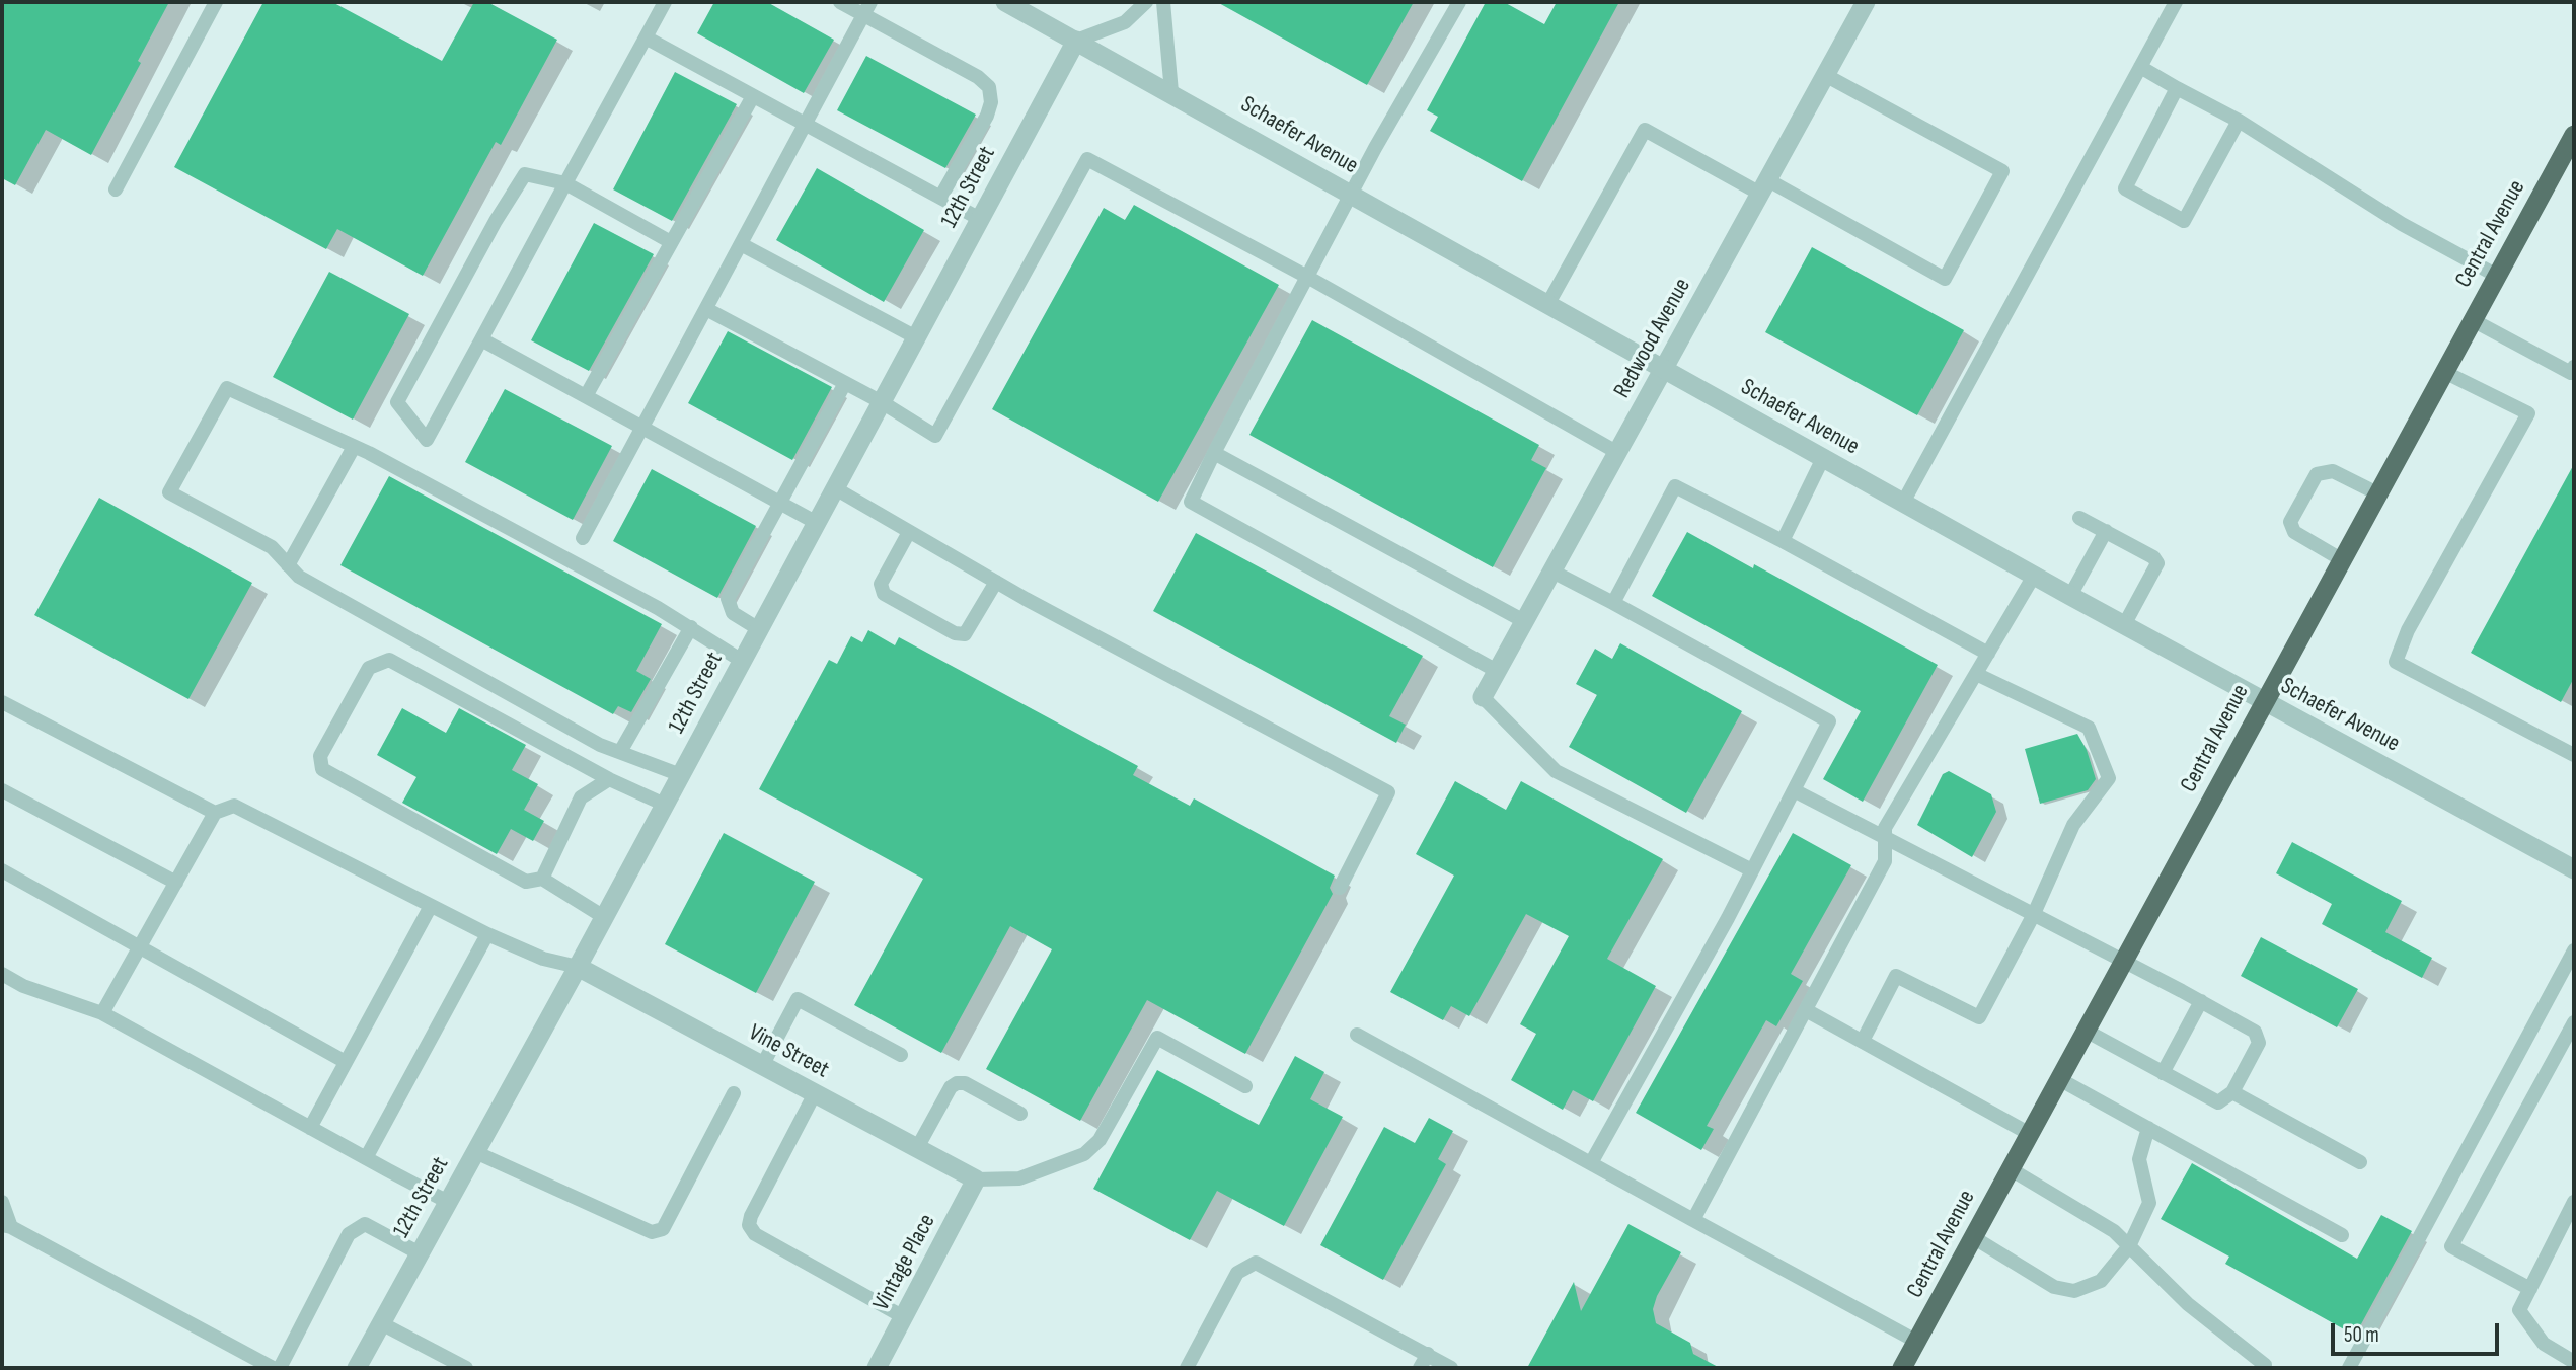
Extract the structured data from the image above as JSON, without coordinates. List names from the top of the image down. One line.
{"streets":{"main road":["Central Avenue"],"street":["Schaefer Avenue","12th Street","Redwood Avenue","Vine Street","Vintage Place"]},"crossings":[["Schaefer Avenue","12th Street"],["Schaefer Avenue","Central Avenue"],["Schaefer Avenue","Redwood Avenue"],["12th Street","Vine Street"],["Vine Street","Vintage Place"]],"scale_bar":"50 m"}
